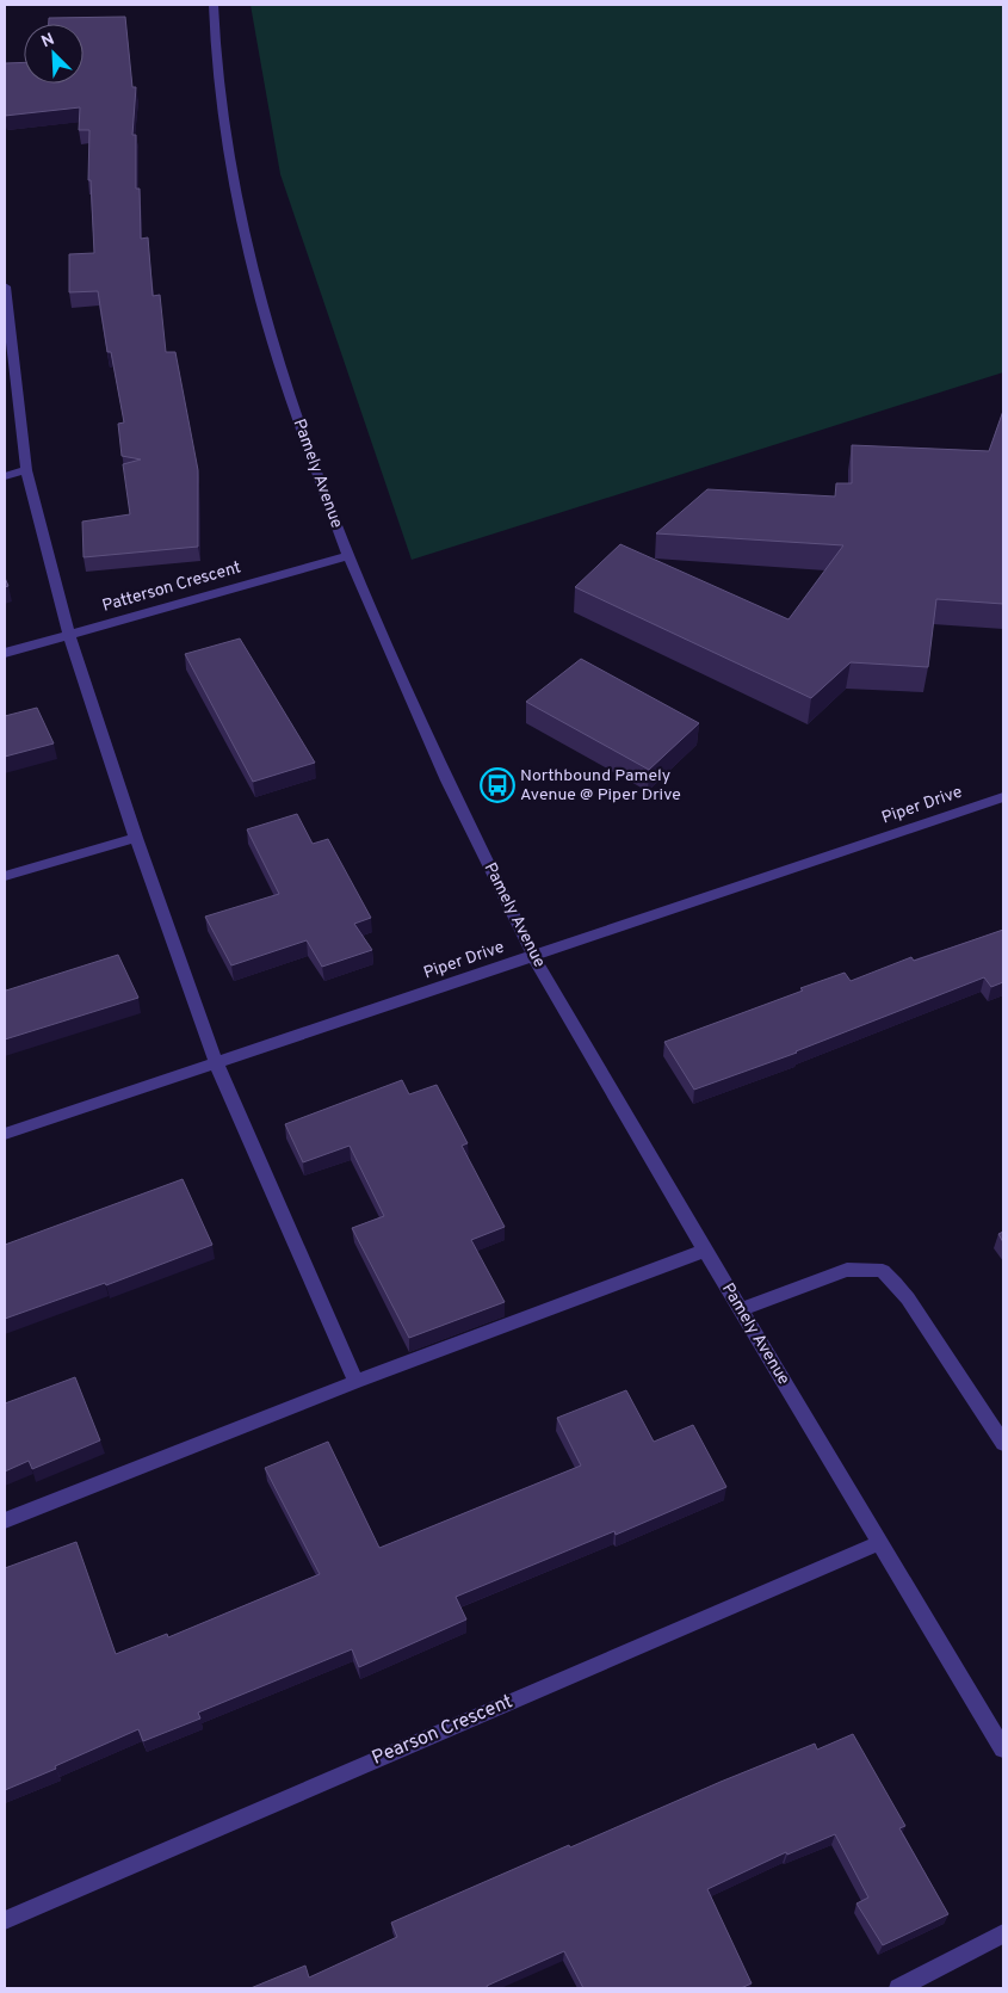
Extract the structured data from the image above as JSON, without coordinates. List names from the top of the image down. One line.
{"streets":{"street":["Pamely Avenue","Patterson Crescent","Piper Drive","Pearson Crescent"]},"crossings":[["Pamely Avenue","Patterson Crescent"],["Pamely Avenue","Piper Drive"],["Pamely Avenue","Pearson Crescent"]],"places":{"bus stop":["Northbound Pamely Avenue @ Piper Drive"]},"north":"top left"}
